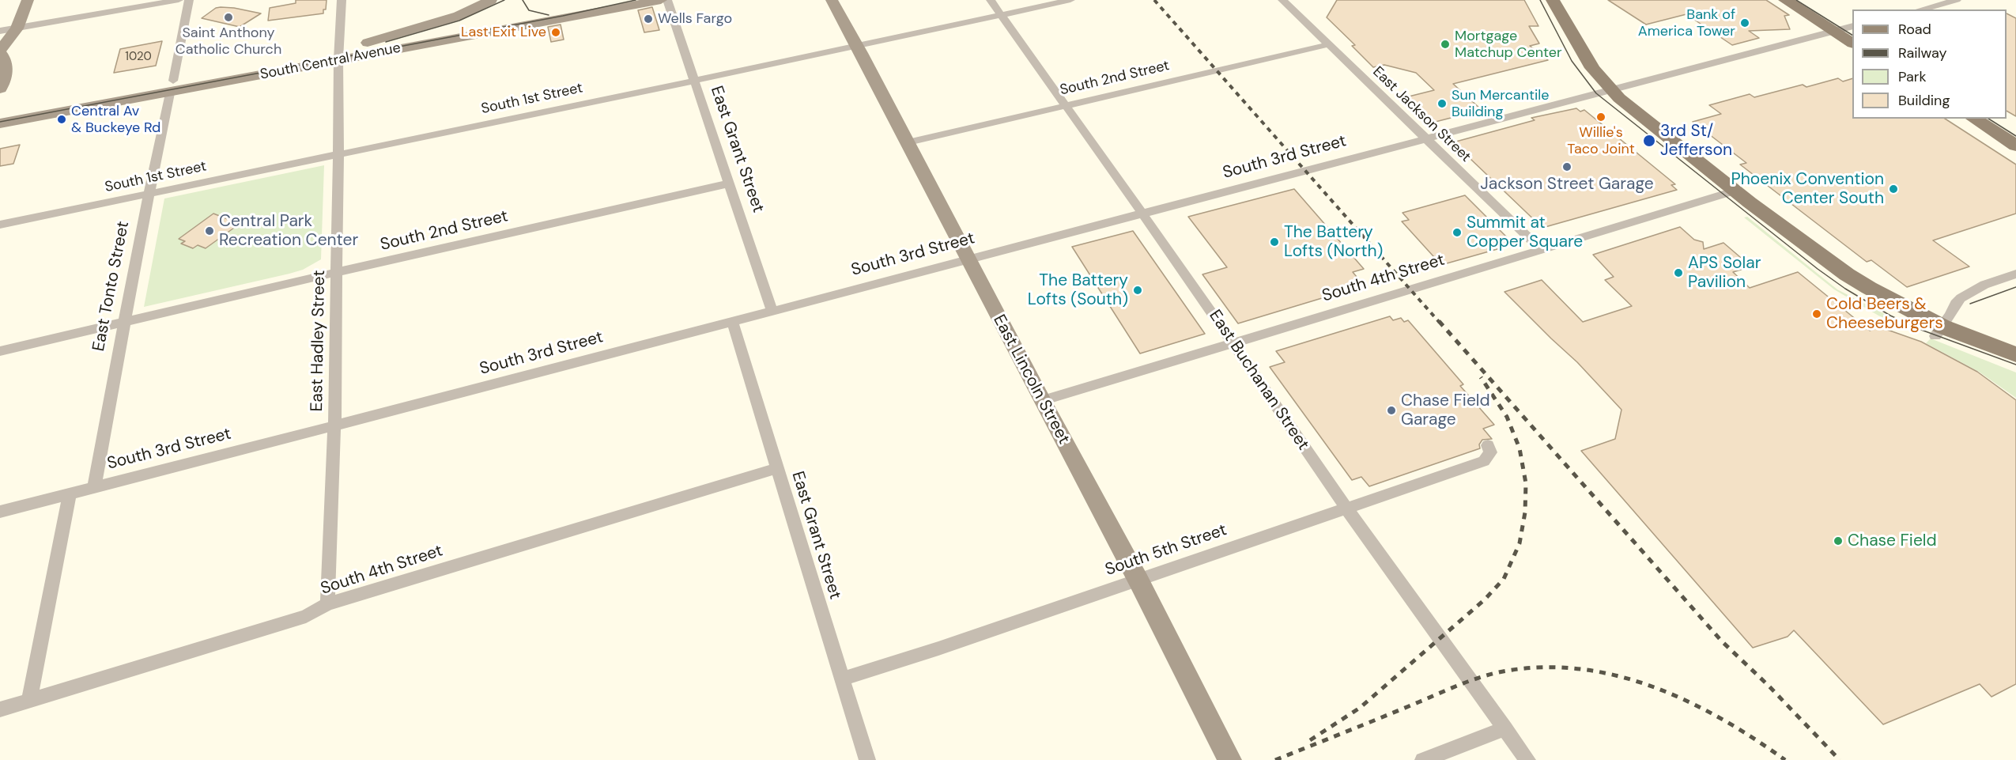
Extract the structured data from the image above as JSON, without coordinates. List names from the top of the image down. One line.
{"streets":{"main road":["South Central Avenue","East Lincoln Street"],"street":["South 2nd Street","South 1st Street","East Jackson Street","East Grant Street","South 3rd Street","South 4th Street","East Tonto Street","East Hadley Street","East Buchanan Street","South 5th Street"]},"crossings":[["South Central Avenue","East Tonto Street"],["South Central Avenue","East Hadley Street"],["South 2nd Street","East Jackson Street"],["South 2nd Street","East Grant Street"],["South 2nd Street","East Tonto Street"],["South 2nd Street","East Hadley Street"],["South 2nd Street","East Lincoln Street"],["South 2nd Street","East Buchanan Street"],["South 1st Street","East Grant Street"],["South 1st Street","East Tonto Street"],["South 1st Street","East Hadley Street"],["South 1st Street","East Lincoln Street"],["South 1st Street","East Buchanan Street"],["East Jackson Street","South 3rd Street"],["East Jackson Street","South 4th Street"],["East Grant Street","South 3rd Street"],["East Grant Street","South 4th Street"],["East Grant Street","South 5th Street"],["South 3rd Street","East Tonto Street"],["South 3rd Street","East Hadley Street"],["South 3rd Street","East Lincoln Street"],["South 3rd Street","East Buchanan Street"],["South 4th Street","East Hadley Street"],["South 4th Street","East Lincoln Street"],["South 4th Street","East Buchanan Street"],["East Lincoln Street","South 5th Street"],["East Buchanan Street","South 5th Street"]],"places":["Saint Anthony Catholic Church","Wells Fargo","Bank of America Tower","Last Exit Live","Mortgage Matchup Center","Sun Mercantile Building","Willie's Taco Joint","Central Av & Buckeye Rd","3rd St/ Jefferson","Jackson Street Garage","Phoenix Convention Center South","Central Park Recreation Center","Summit at Copper Square","The Battery Lofts (North)","APS Solar Pavilion","The Battery Lofts (South)","Cold Beers & Cheeseburgers","Chase Field Garage","Chase Field"],"house_numbers":["1020"],"legend":["Road","Railway","Park","Building"]}
